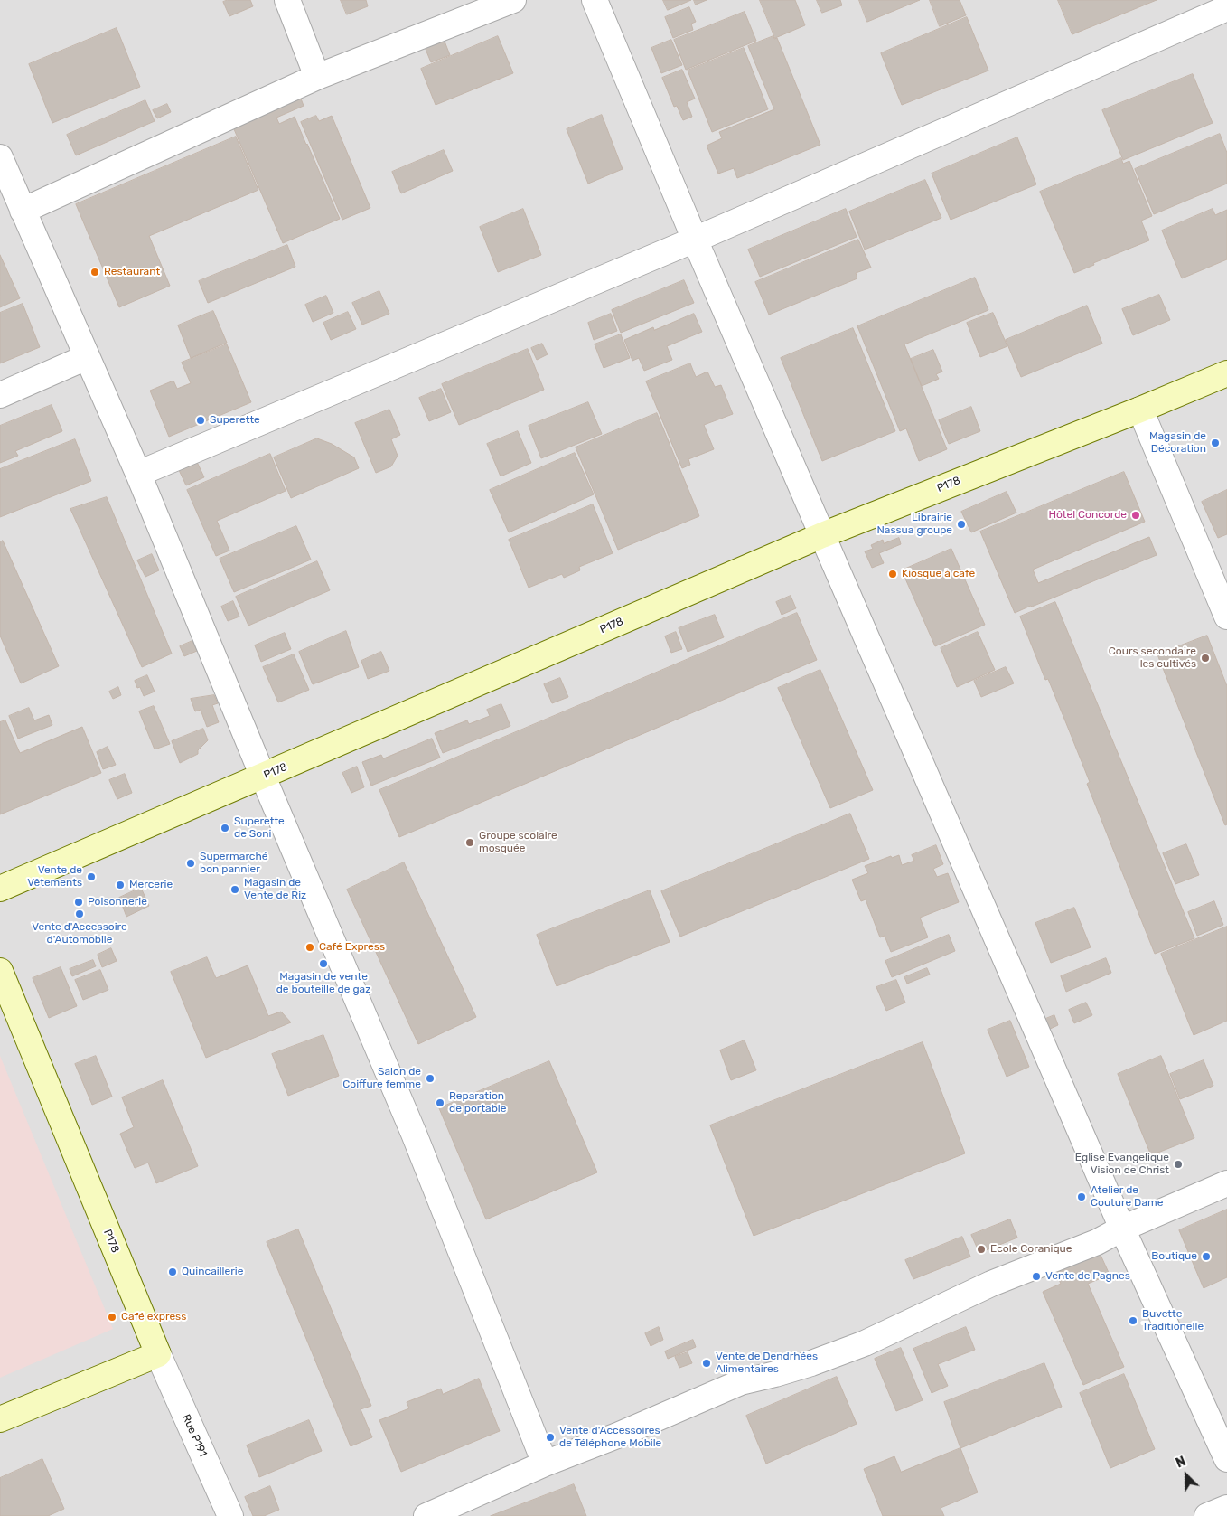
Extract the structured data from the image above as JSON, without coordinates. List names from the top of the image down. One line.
{"streets":{"street":["P178","Rue P191"]},"crossings":[["P178","Rue P191"]],"places":["Restaurant","Superette","Magasin de Décoration","Hôtel Concorde","Librairie Nassua groupe","Kiosque à café","Cours secondaire les cultivés","Superette de Soni","Groupe scolaire mosquée","Supermarché bon pannier","Vente de Vêtements","Mercerie","Magasin de Vente de Riz","Poisonnerie","Vente d'Accessoire d'Automobile","Café Express","Magasin de vente de bouteille de gaz","Salon de Coiffure femme","Reparation de portable","Eglise Evangelique Vision de Christ","Atelier de Couture Dame","Ecole Coranique","Boutique","Quincaillerie","Vente de Pagnes","Café express","Buvette Traditionelle","Vente de Dendrhées Alimentaires","Vente d'Accessoires de Téléphone Mobile"],"north":"top left"}
